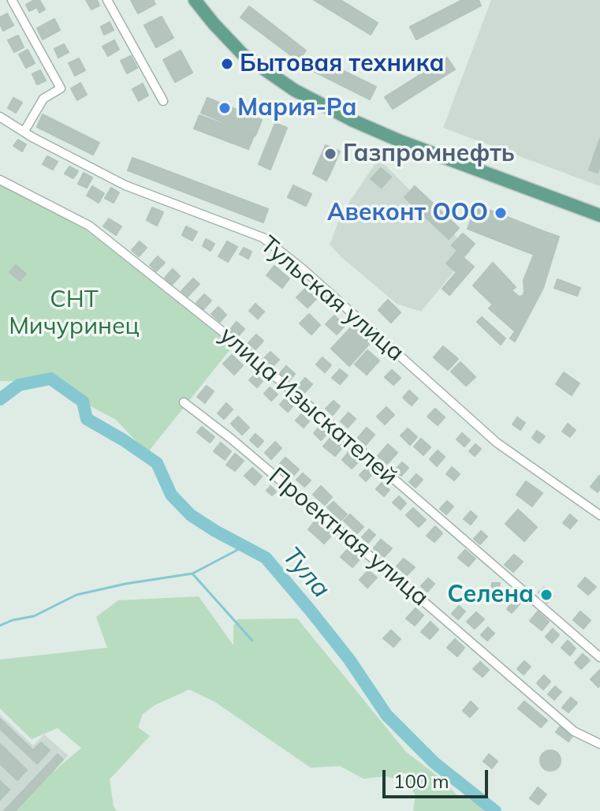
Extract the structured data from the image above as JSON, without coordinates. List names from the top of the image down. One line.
{"streets":{"street":["Тульская улица","улица Изыскателей","Проектная улица"]},"water":["Тула"],"parks":["СНТ Мичуринец"],"places":["Бытовая техника","Мария-Ра","Газпромнефть","Авеконт ООО","Селена"],"scale_bar":"100 m"}
